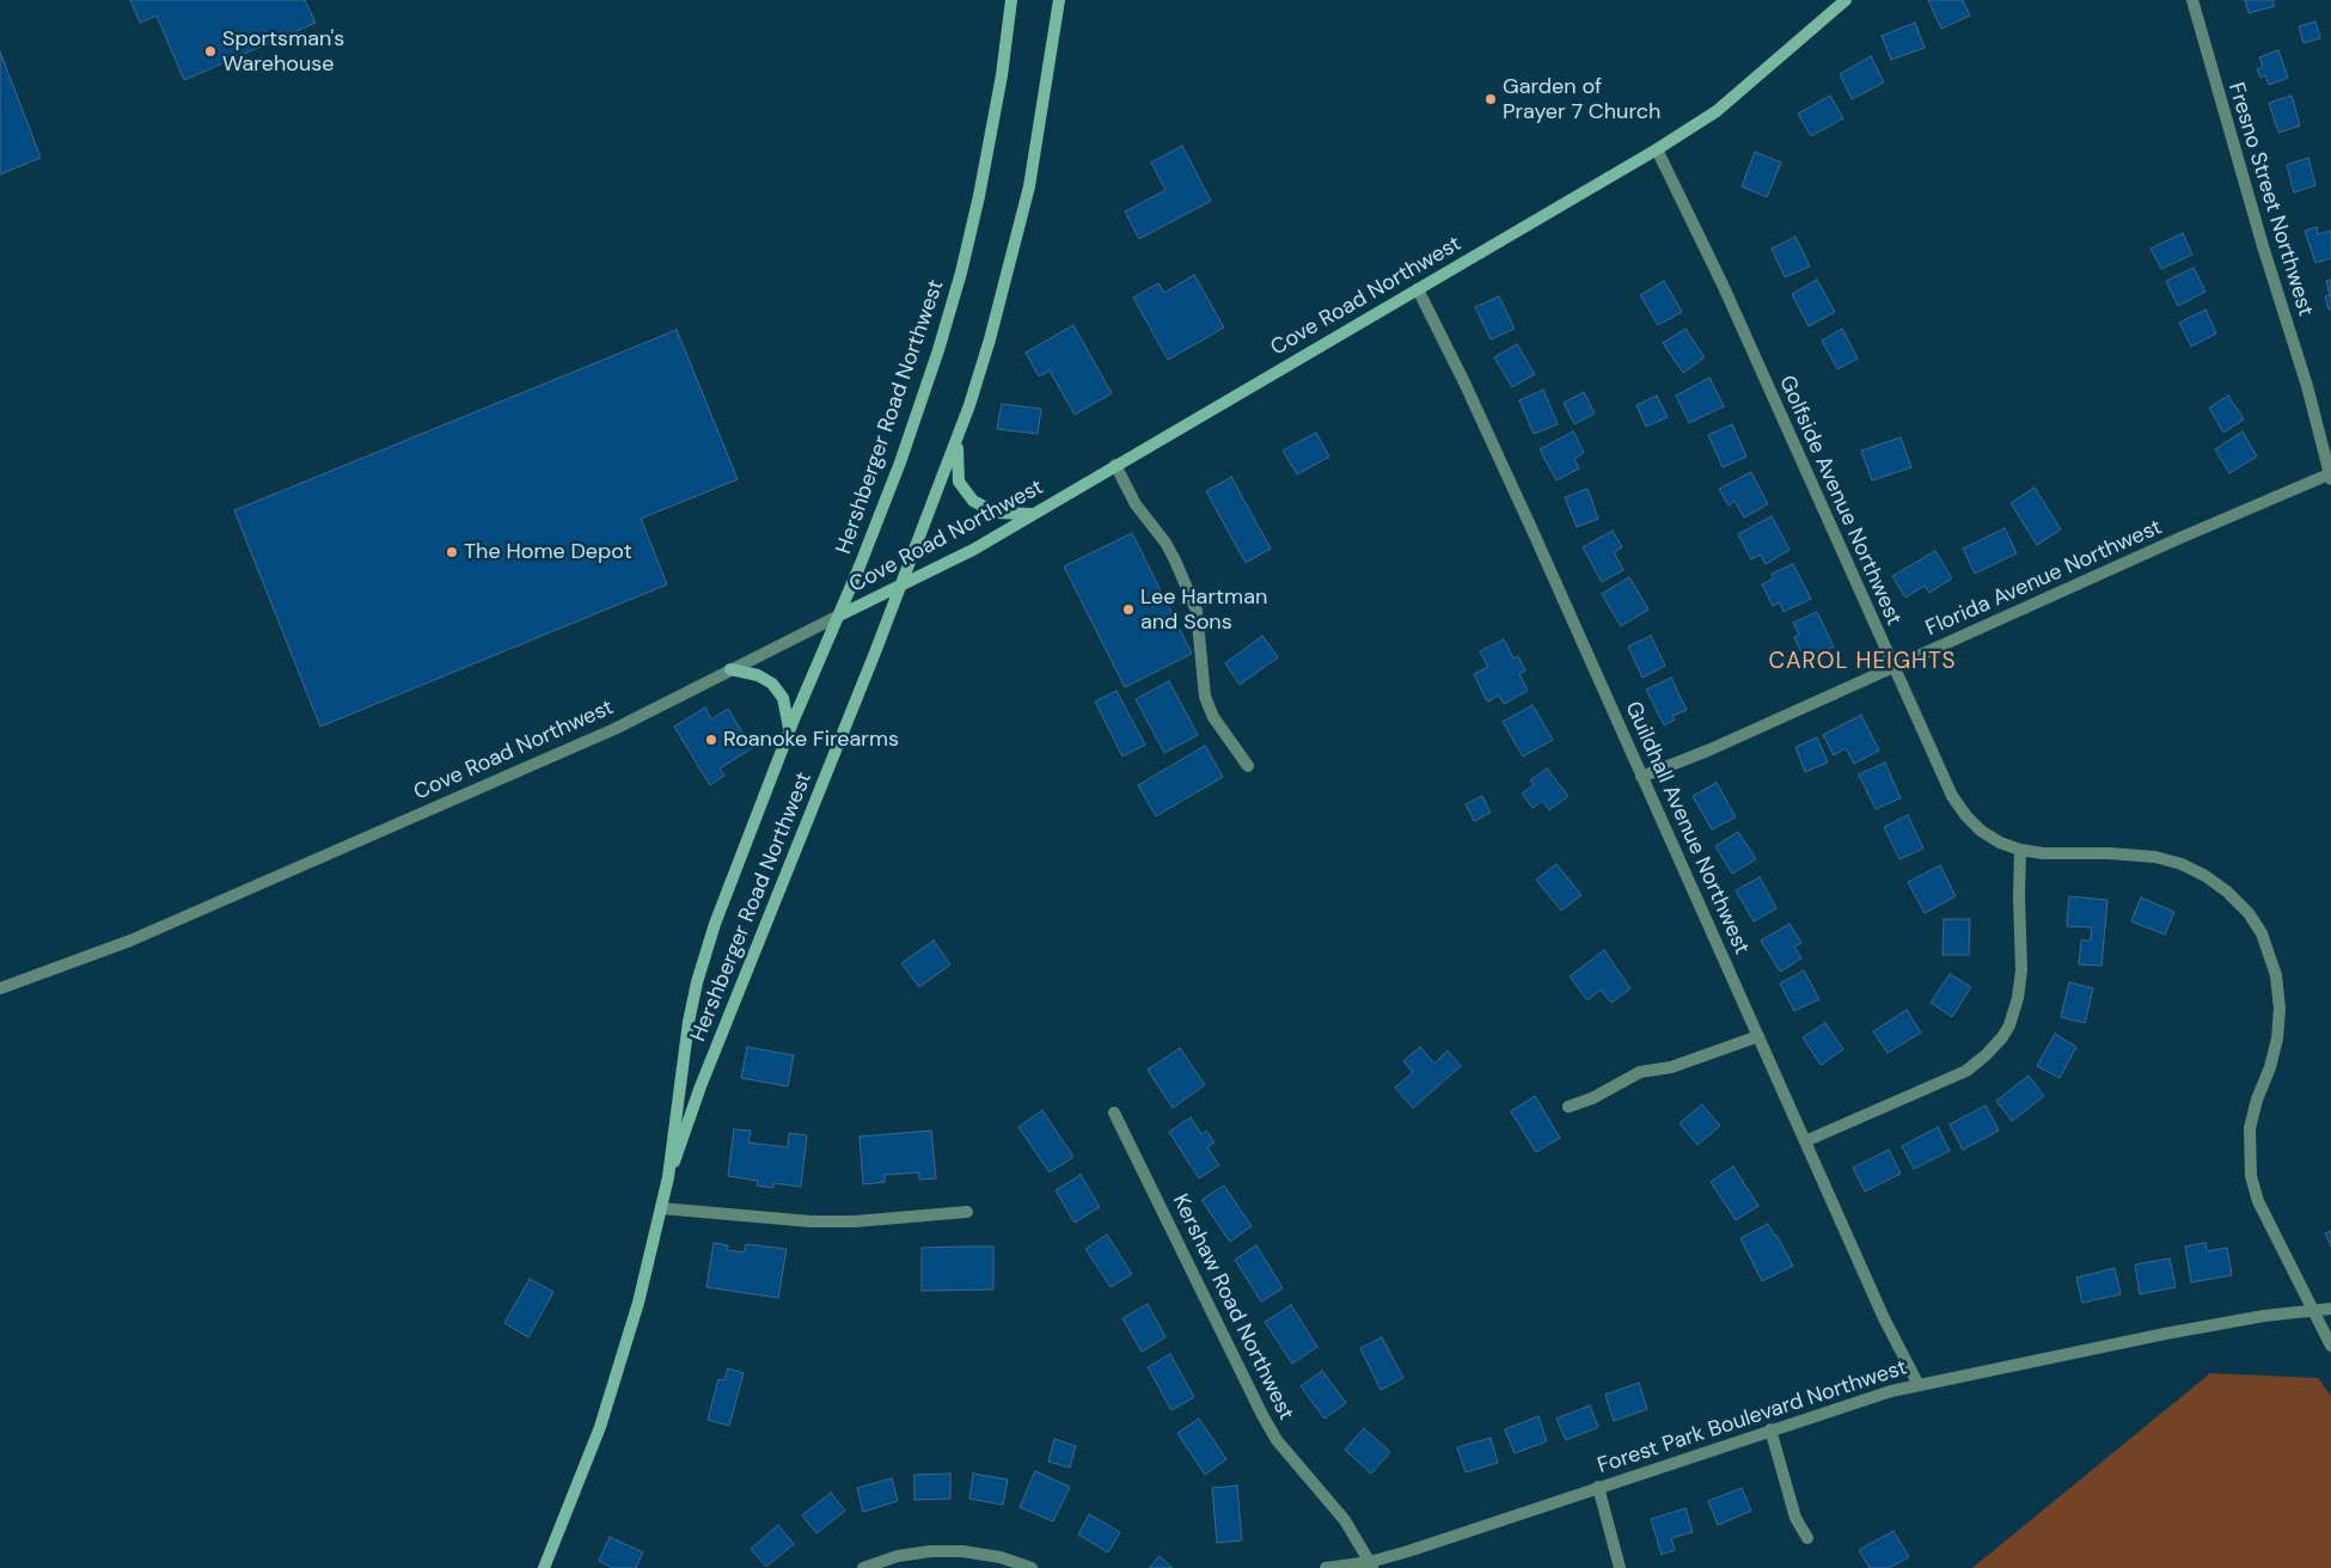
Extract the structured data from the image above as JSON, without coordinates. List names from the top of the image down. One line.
{"streets":{"main road":["Cove Road Northwest","Hershberger Road Northwest"],"street":["Fresno Street Northwest","Golfside Avenue Northwest","Florida Avenue Northwest","Guildhall Avenue Northwest","Kershaw Road Northwest","Forest Park Boulevard Northwest"]},"crossings":[["Fresno Street Northwest","Florida Avenue Northwest"],["Cove Road Northwest","Hershberger Road Northwest"],["Cove Road Northwest","Golfside Avenue Northwest"],["Cove Road Northwest","Guildhall Avenue Northwest"],["Golfside Avenue Northwest","Florida Avenue Northwest"],["Golfside Avenue Northwest","Forest Park Boulevard Northwest"],["Florida Avenue Northwest","Guildhall Avenue Northwest"],["Guildhall Avenue Northwest","Forest Park Boulevard Northwest"],["Kershaw Road Northwest","Forest Park Boulevard Northwest"]],"districts":["CAROL HEIGHTS"],"places":["Sportsman's Warehouse","Garden of Prayer 7 Church","The Home Depot","Lee Hartman and Sons","Roanoke Firearms"]}
